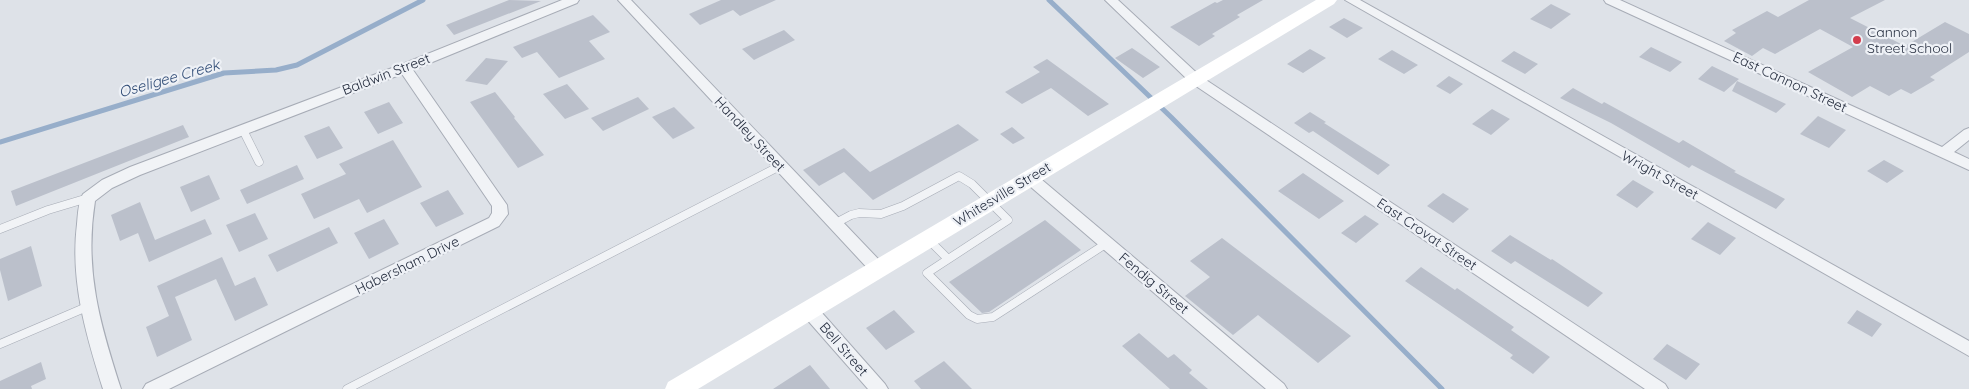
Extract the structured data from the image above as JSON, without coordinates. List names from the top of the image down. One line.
{"streets":{"main road":["Whitesville Street"],"street":["Baldwin Street","East Cannon Street","Handley Street","Wright Street","East Crovat Street","Habersham Drive","Fendig Street","Bell Street"]},"crossings":[["Baldwin Street","Habersham Drive"],["Handley Street","Whitesville Street"],["Whitesville Street","East Crovat Street"],["Whitesville Street","Fendig Street"],["Whitesville Street","Bell Street"]],"water":["Oseligee Creek"],"places":["Cannon Street School"]}
